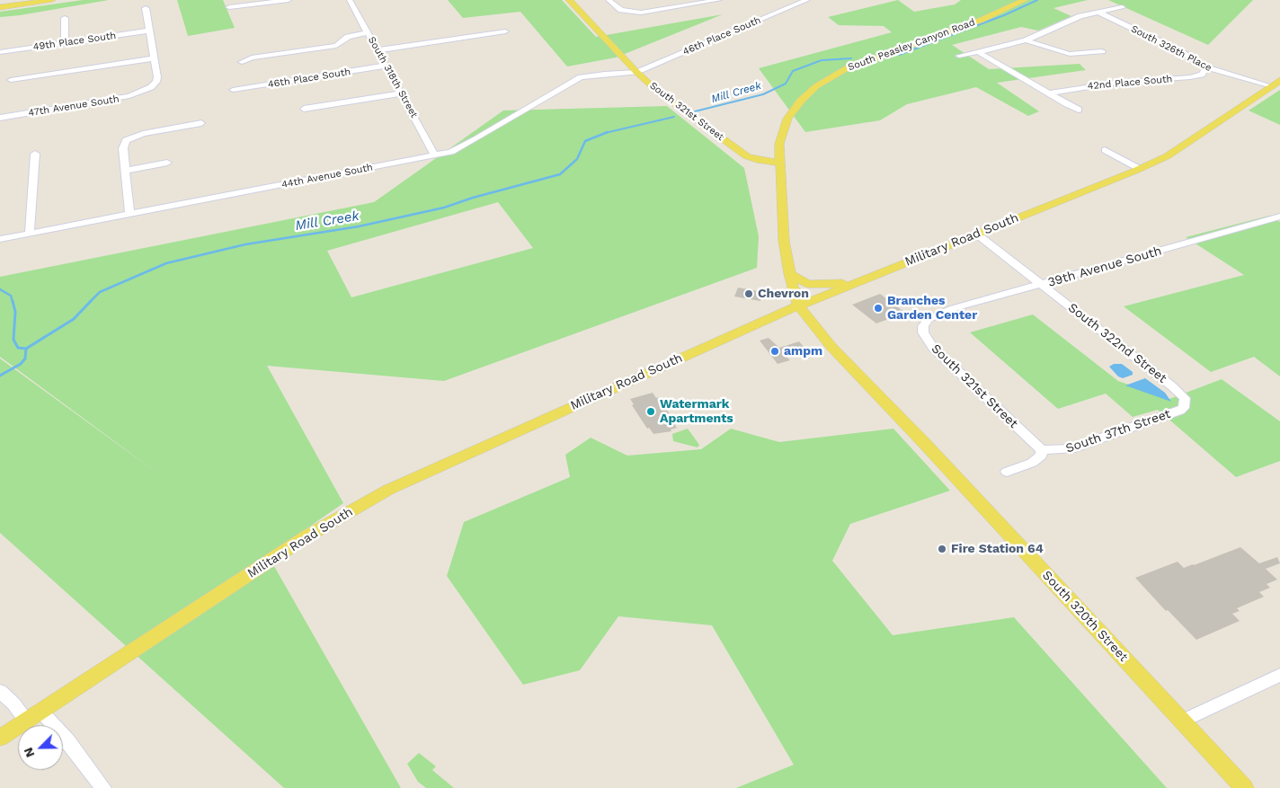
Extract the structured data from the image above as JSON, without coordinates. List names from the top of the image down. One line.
{"streets":{"main road":["South Peasley Canyon Road","South 321st Street","Military Road South","South 320th Street"],"street":["46th Place South","49th Place South","South 326th Place","South 318th Street","42nd Place South","47th Avenue South","44th Avenue South","39th Avenue South","South 322nd Street","South 37th Street"]},"crossings":[["46th Place South","South 318th Street"],["46th Place South","South 321st Street"],["46th Place South","44th Avenue South"],["South Peasley Canyon Road","South 321st Street"],["South Peasley Canyon Road","Military Road South"],["South Peasley Canyon Road","South 320th Street"],["South 326th Place","42nd Place South"],["South 326th Place","Military Road South"],["South 318th Street","44th Avenue South"],["South 321st Street","44th Avenue South"],["South 321st Street","39th Avenue South"],["South 321st Street","South 37th Street"],["Military Road South","South 322nd Street"],["Military Road South","South 320th Street"],["39th Avenue South","South 322nd Street"],["South 322nd Street","South 37th Street"]],"water":["Mill Creek"],"places":["Chevron","Branches Garden Center","ampm","Watermark Apartments","Fire Station 64"],"north":"bottom left"}
